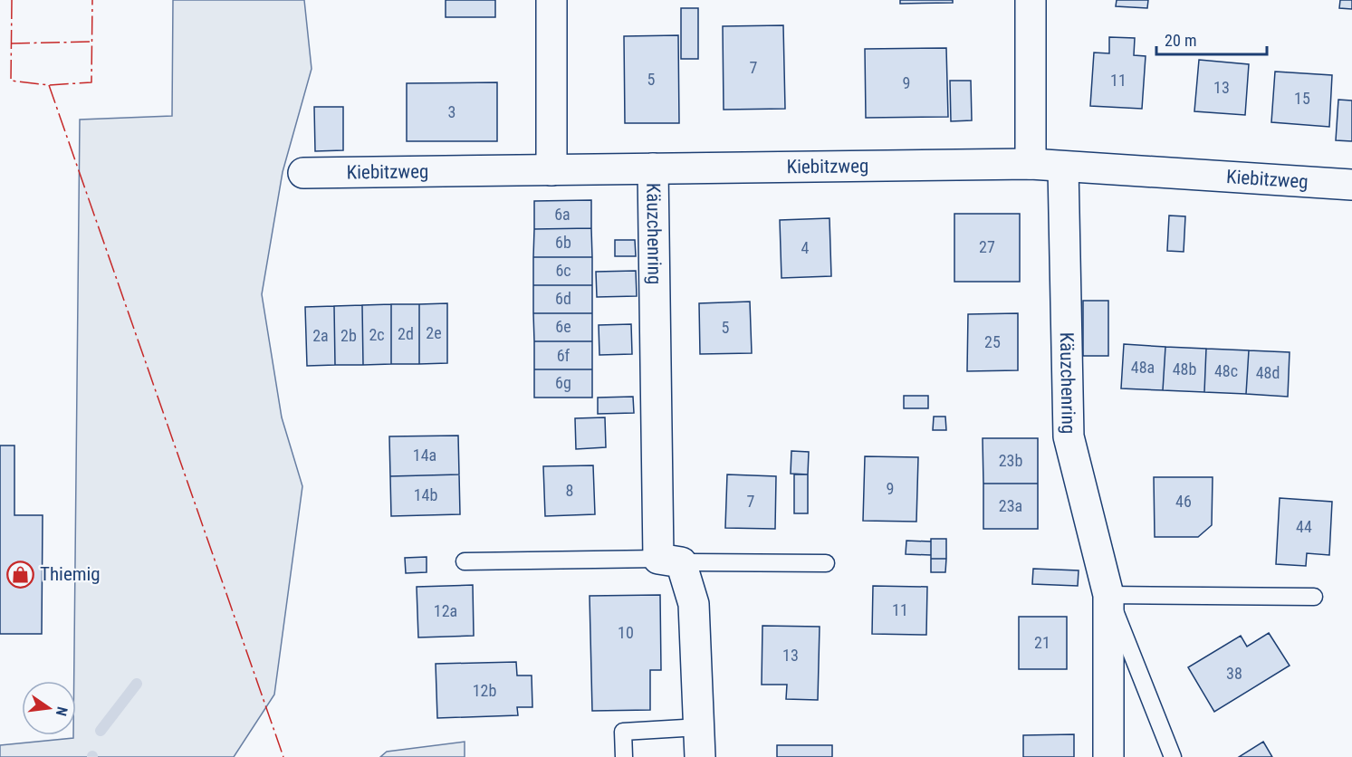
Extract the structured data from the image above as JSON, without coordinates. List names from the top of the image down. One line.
{"streets":{"street":["Kiebitzweg","Käuzchenring"]},"crossings":[["Kiebitzweg","Käuzchenring"]],"places":{"shop":["Thiemig"]},"house_numbers":["7","5","11","9","13","15","3","6a","6b","27","4","6c","6d","6e","5","2e","2d","2c","2a","2b","25","6f","48a","48b","48c","48d","6g","14a","23b","9","8","14b","7","46","23a","44","11","12a","10","21","13","38","12b"],"scale_bar":"20 m","north":"right"}
